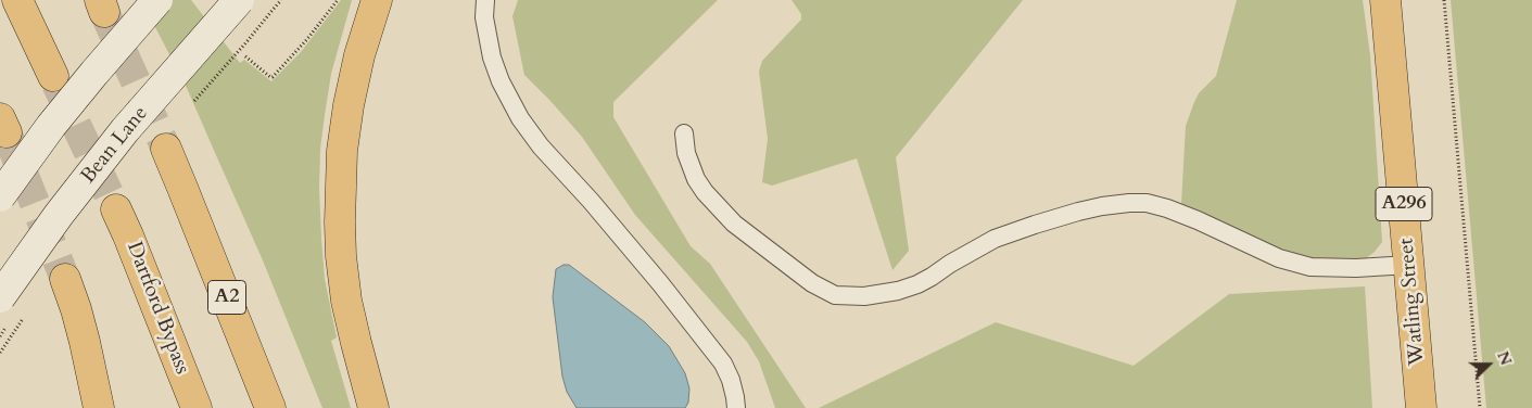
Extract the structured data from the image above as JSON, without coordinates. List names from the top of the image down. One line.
{"streets":{"main road":["Bean Lane","A296","A2","Watling Street","Dartford Bypass"]},"north":"right"}
